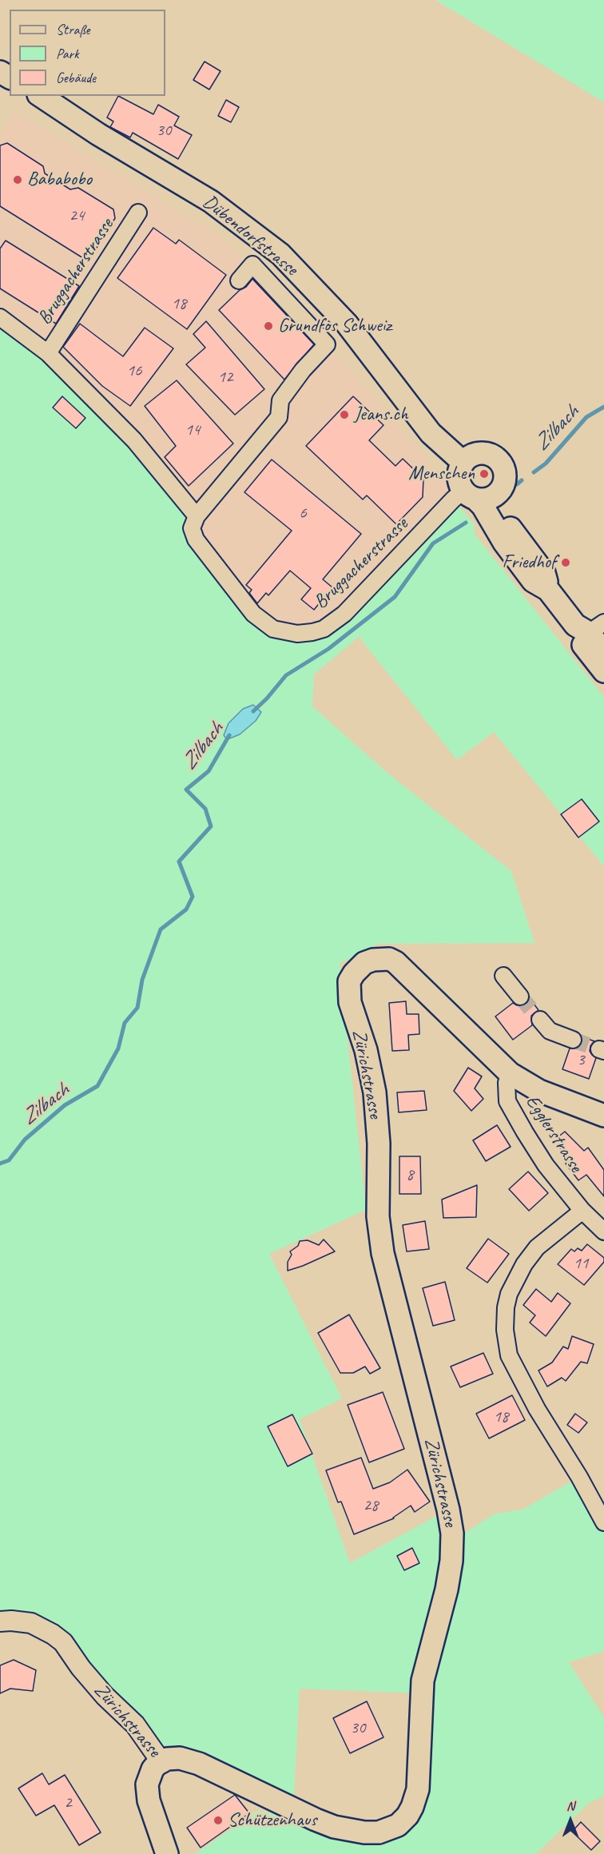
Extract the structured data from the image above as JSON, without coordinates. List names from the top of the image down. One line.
{"streets":{"main road":["Dübendorfstrasse","Zürichstrasse"],"street":["Bruggacherstrasse","Egglerstrasse"]},"crossings":[["Dübendorfstrasse","Bruggacherstrasse"],["Zürichstrasse","Egglerstrasse"]],"water":["Zilbach"],"places":["Bababobo","Grundfos Schweiz","Jeans.ch","Menschen","Friedhof","Schützenhaus"],"house_numbers":["30","24","18","16","12","14","6","3","8","11","18","28","30","2"],"legend":["Straße","Park","Gebäude"],"north":"top"}
